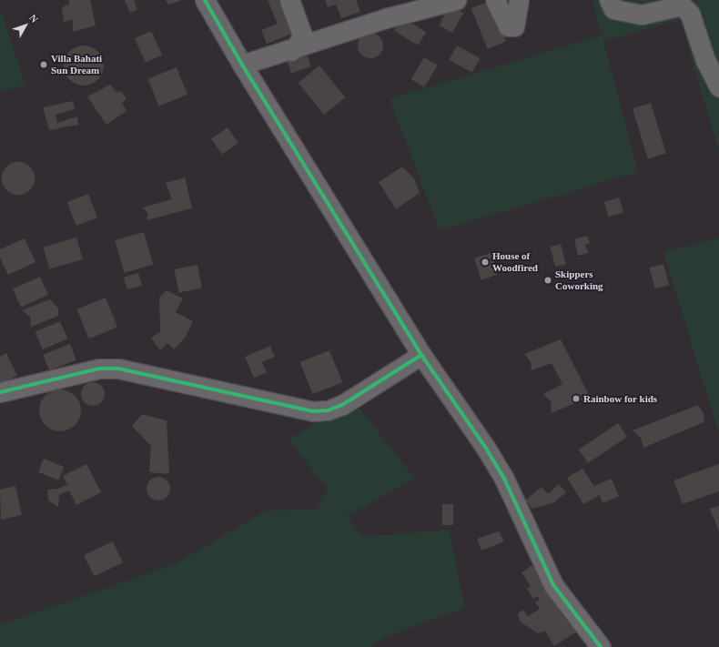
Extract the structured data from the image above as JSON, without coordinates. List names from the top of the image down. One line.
{"places":["Villa Bahati Sun Dream","House of Woodfired","Skippers Coworking","Rainbow for kids"],"north":"top right"}
